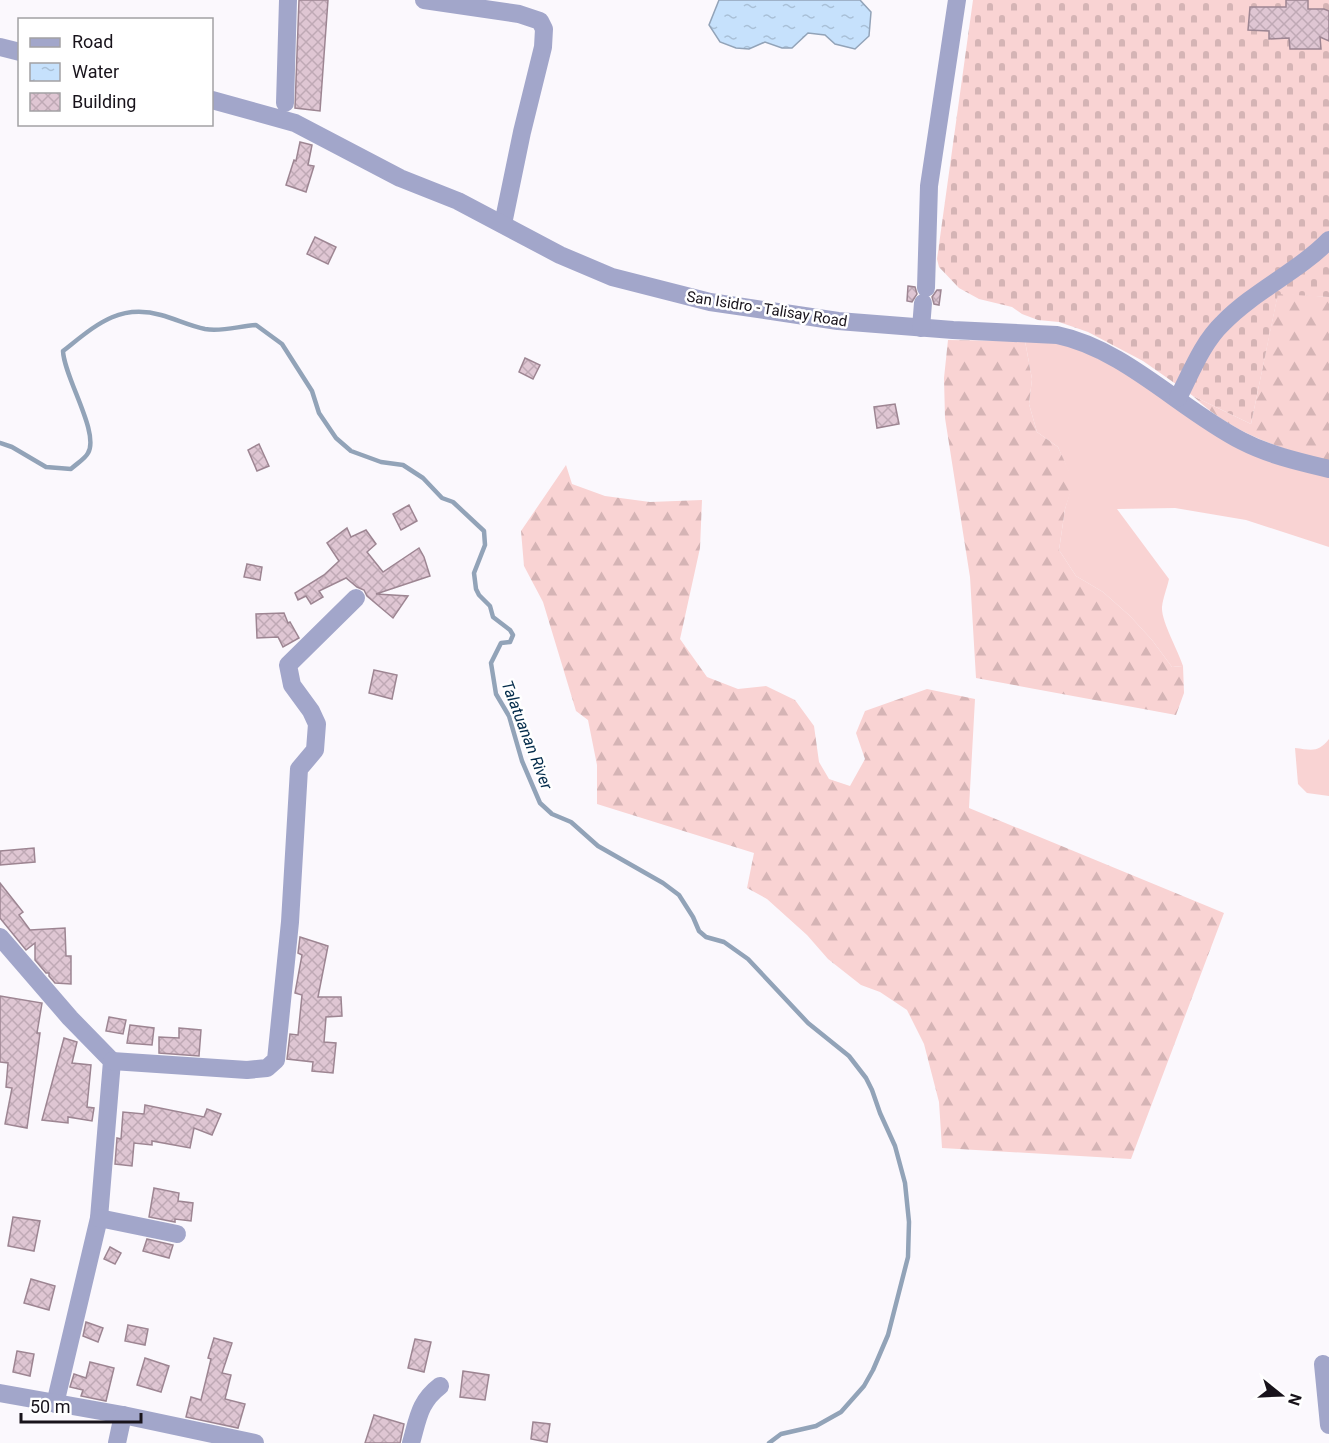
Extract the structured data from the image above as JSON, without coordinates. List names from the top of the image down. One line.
{"streets":{"street":["San Isidro - Talisay Road"]},"water":["Talatuanan River"],"legend":["Road","Water","Building"],"scale_bar":"50 m","north":"right"}
